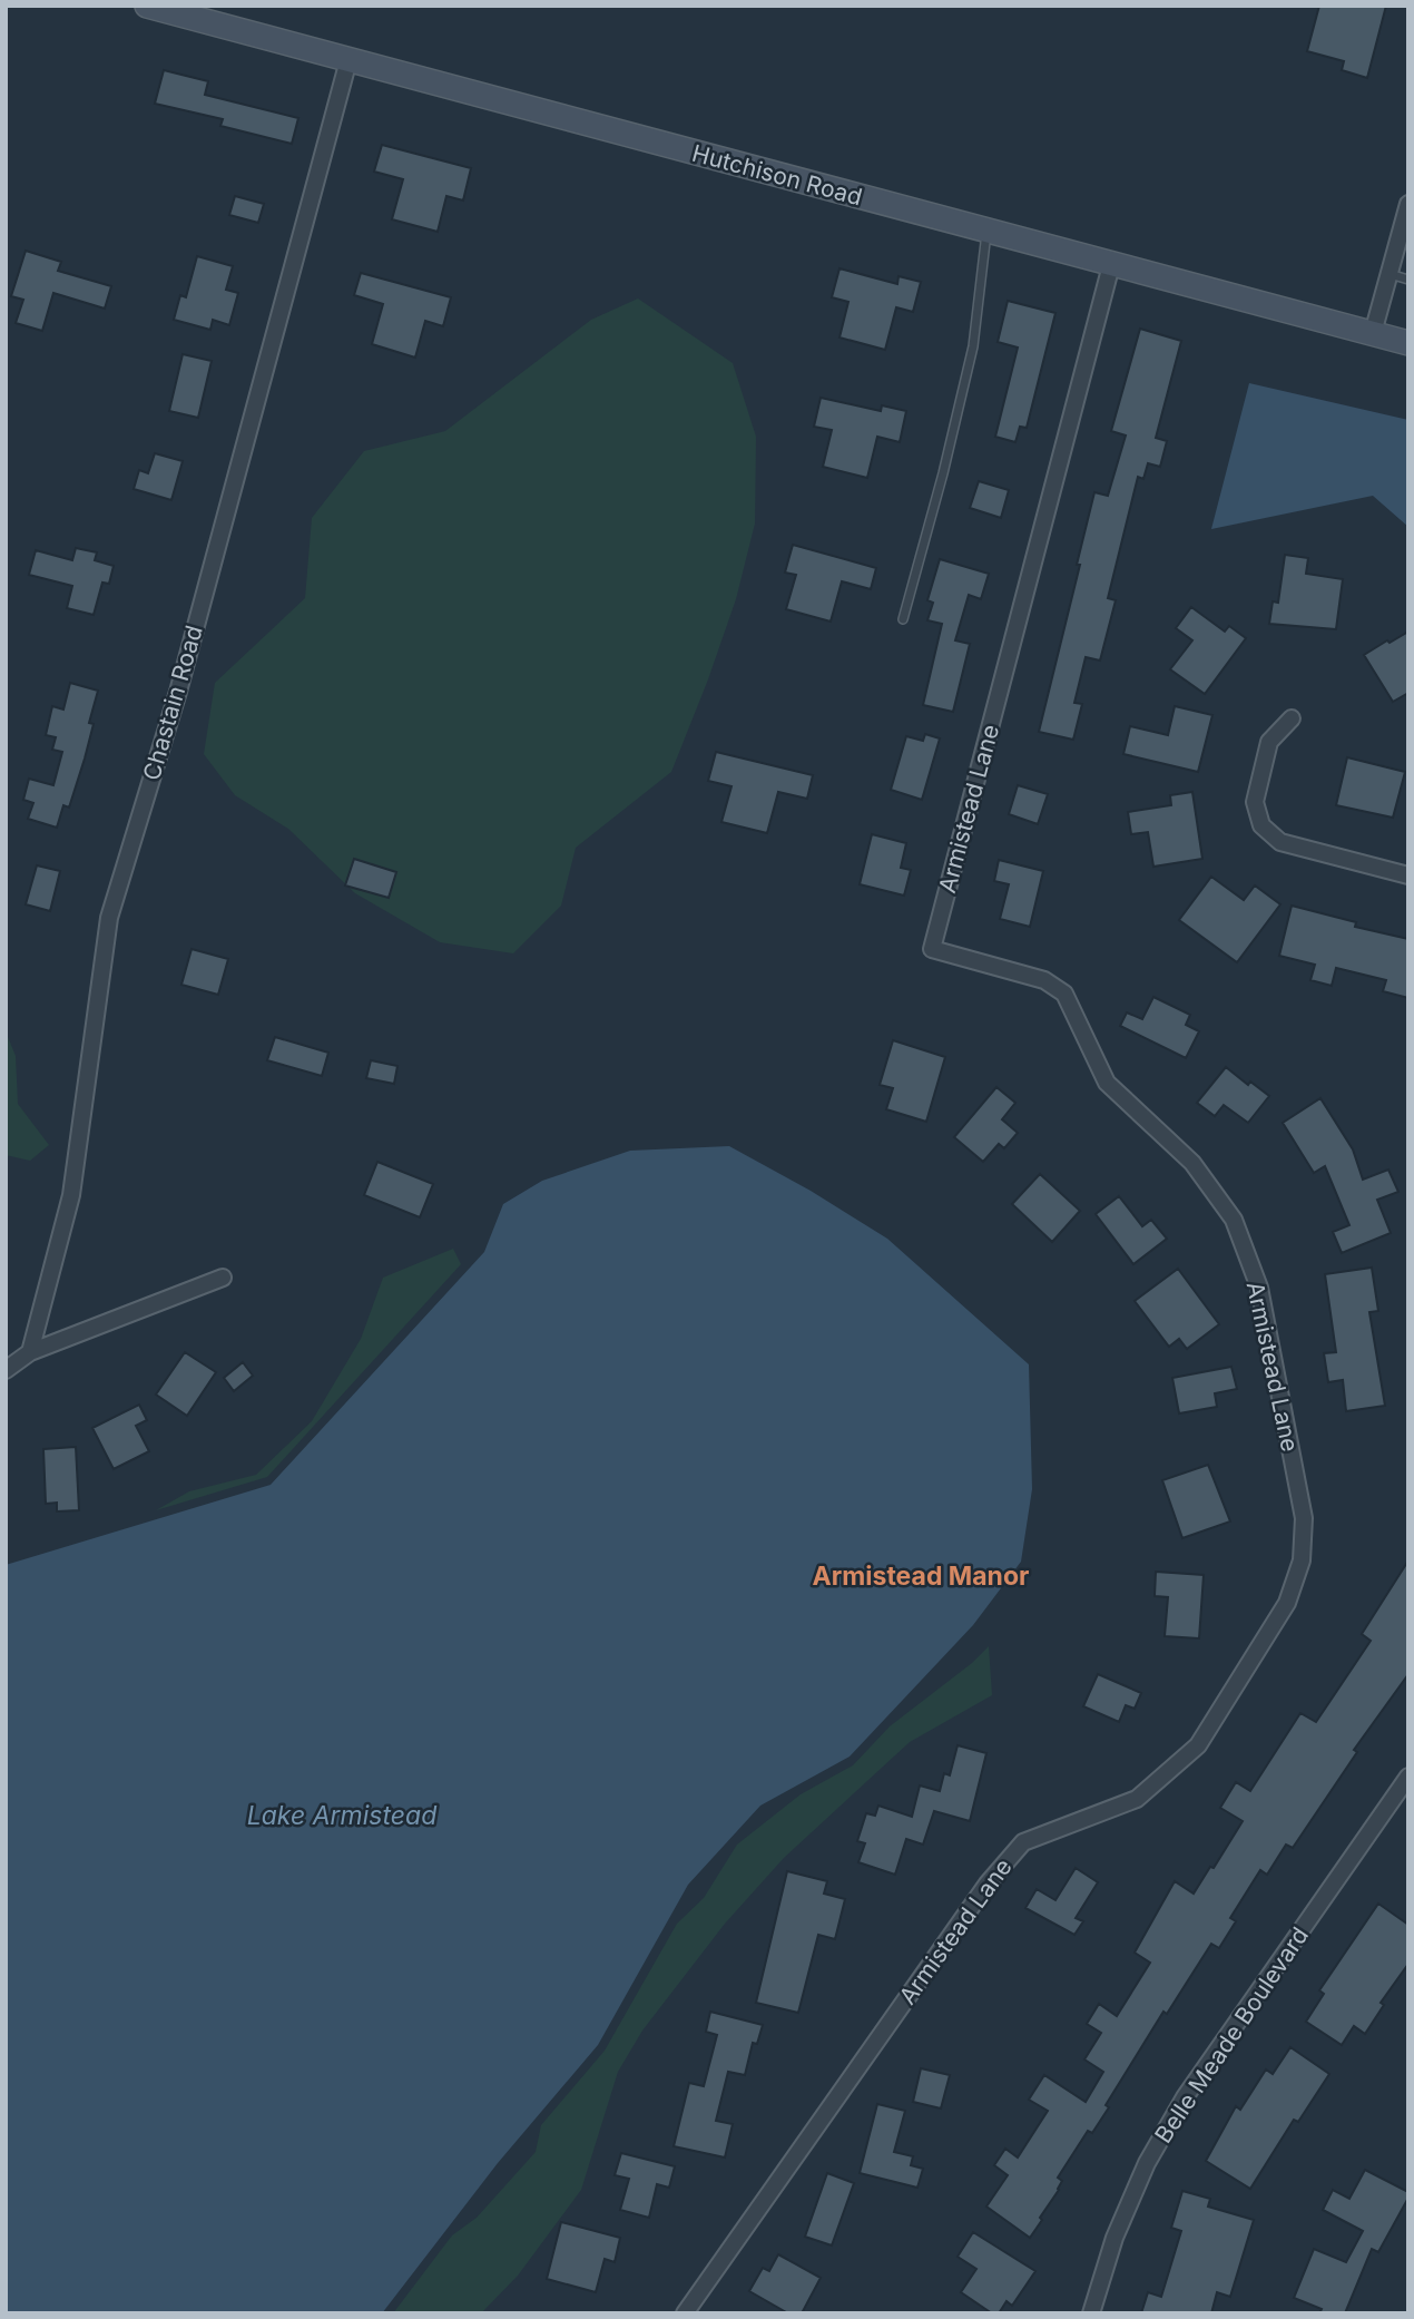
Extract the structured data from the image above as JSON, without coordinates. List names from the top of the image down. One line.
{"streets":{"street":["Hutchison Road","Chastain Road","Armistead Lane","Belle Meade Boulevard"]},"crossings":[["Hutchison Road","Chastain Road"],["Hutchison Road","Armistead Lane"]],"districts":["Armistead Manor"],"water":["Lake Armistead"]}
